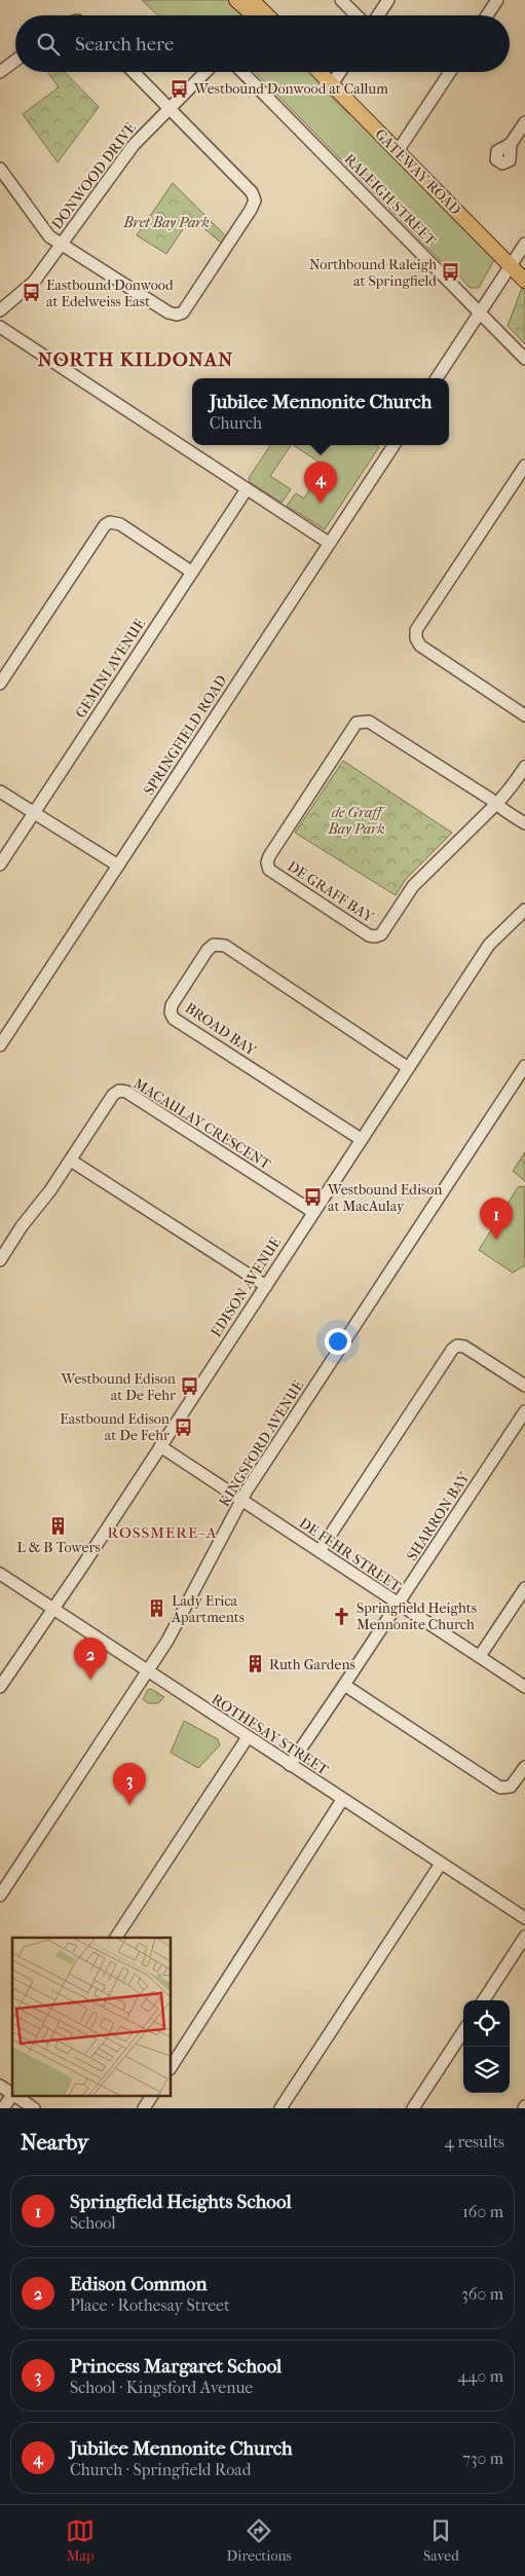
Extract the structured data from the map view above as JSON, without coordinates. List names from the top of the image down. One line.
{"streets":{"main road":["GATEWAY ROAD"],"street":["DONWOOD DRIVE","RALEIGH STREET","GEMINI AVENUE","SPRINGFIELD ROAD","DE GRAFF BAY","BROAD BAY","MACAULAY CRESCENT","EDISON AVENUE","KINGSFORD AVENUE","SHARRON BAY","DE FEHR STREET","ROTHESAY STREET"]},"crossings":[["BROAD BAY","EDISON AVENUE"],["MACAULAY CRESCENT","EDISON AVENUE"],["EDISON AVENUE","DE FEHR STREET"],["EDISON AVENUE","ROTHESAY STREET"],["KINGSFORD AVENUE","DE FEHR STREET"],["KINGSFORD AVENUE","ROTHESAY STREET"],["SHARRON BAY","DE FEHR STREET"],["SHARRON BAY","ROTHESAY STREET"]],"districts":["NORTH KILDONAN","ROSSMERE–A"],"parks":["Bret Bay Park","de Graff Bay Park"],"places":{"bus stop":["Westbound Donwood at Callum","Northbound Raleigh at Springfield","Eastbound Donwood at Edelweiss East","Westbound Edison at MacAulay","Westbound Edison at De Fehr","Eastbound Edison at De Fehr"],"building":["L & B Towers","Lady Erica Apartments","Ruth Gardens"],"church":["Springfield Heights Mennonite Church"]},"page":{"search":"Search here","popup":["Jubilee Mennonite Church","Church"],"pins":["4","1","2","3"],"heading":["Nearby","4 results"],"list":[{"mark":"1","name":"Springfield Heights School","note":"School","value":"160 m"},{"mark":"2","name":"Edison Common","note":"Place · Rothesay Street","value":"360 m"},{"mark":"3","name":"Princess Margaret School","note":"School · Kingsford Avenue","value":"440 m"},{"mark":"4","name":"Jubilee Mennonite Church","note":"Church · Springfield Road","value":"730 m"}],"nav":["Map","Directions","Saved"]}}
